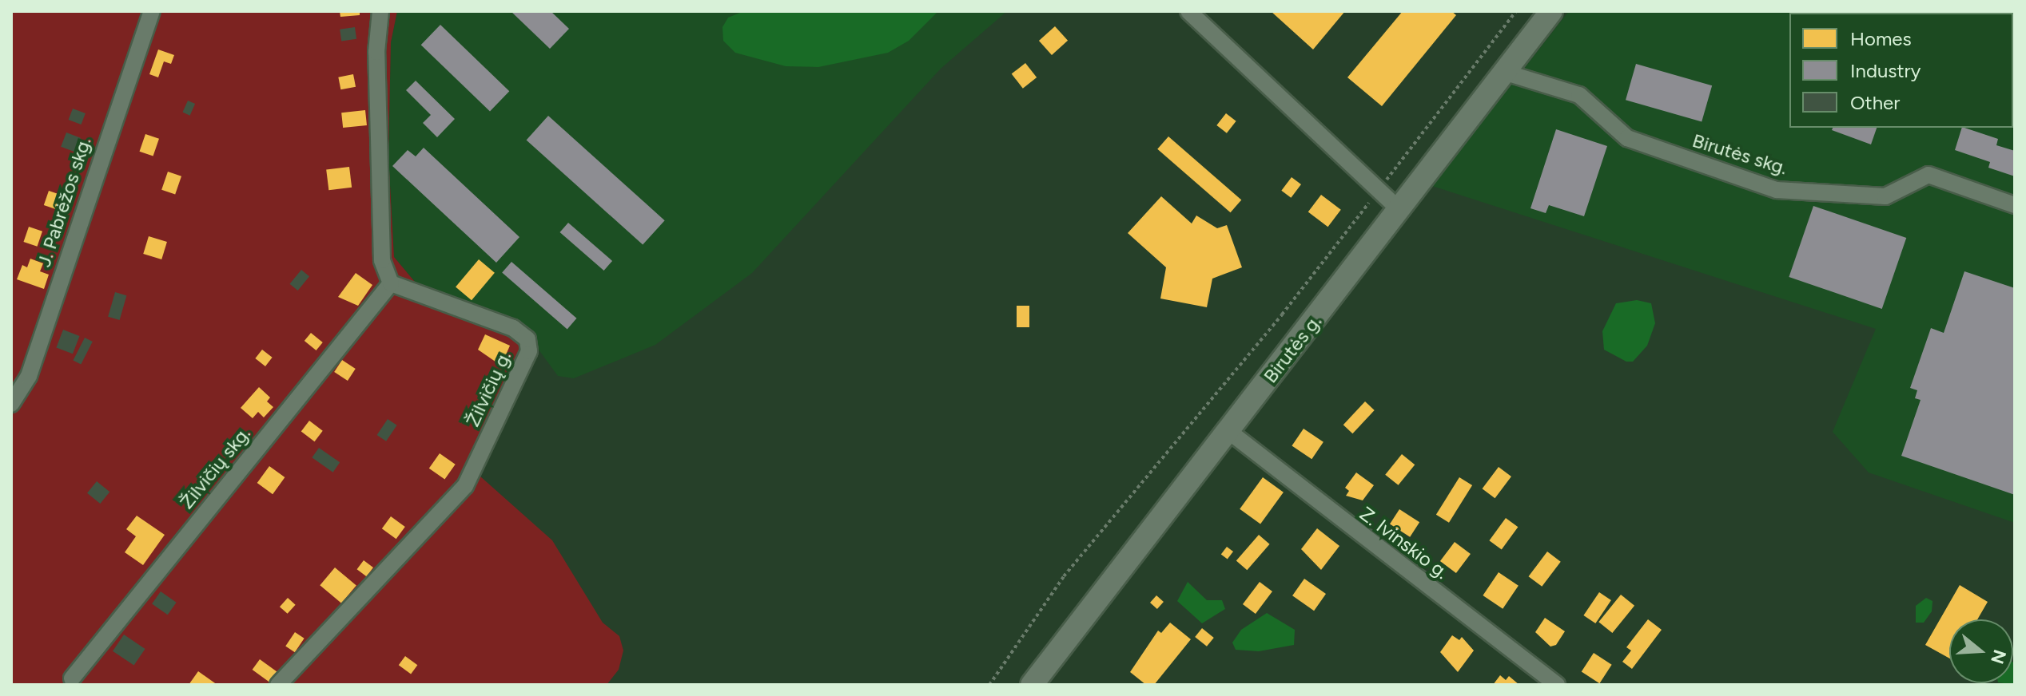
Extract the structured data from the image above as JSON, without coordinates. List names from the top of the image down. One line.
{"streets":{"main road":["Birutės g."],"street":["Birutės skg.","J. Pabrėžos skg.","Žilvičių g.","Žilvičių skg.","Z. Ivinskio g."]},"crossings":[["Birutės skg.","Birutės g."],["Birutės g.","Z. Ivinskio g."],["Žilvičių g.","Žilvičių skg."]],"legend":["Homes","Industry","Other"],"north":"right"}
